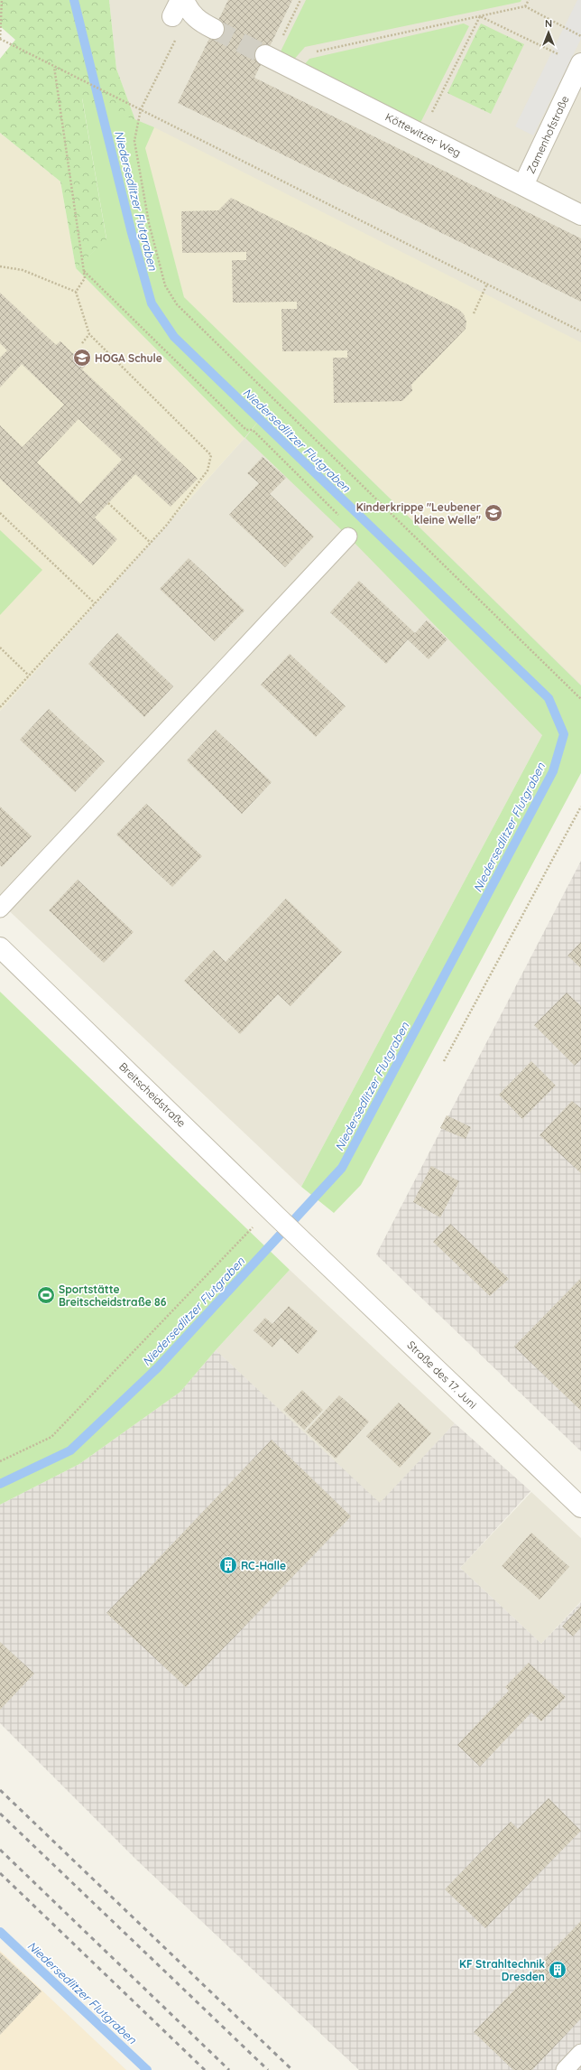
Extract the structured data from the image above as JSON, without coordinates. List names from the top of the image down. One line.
{"streets":{"street":["Köttewitzer Weg","Zamenhofstraße","Breitscheidstraße","Straße des 17. Juni"]},"crossings":[["Köttewitzer Weg","Zamenhofstraße"],["Breitscheidstraße","Straße des 17. Juni"]],"water":["Niedersedlitzer Flutgraben"],"places":{"school or university":["HOGA Schule","Kinderkrippe \"Leubener kleine Welle\""],"sports":["Sportstätte Breitscheidstraße 86"],"building":["RC-Halle","KF Strahltechnik Dresden"]},"north":"top"}
